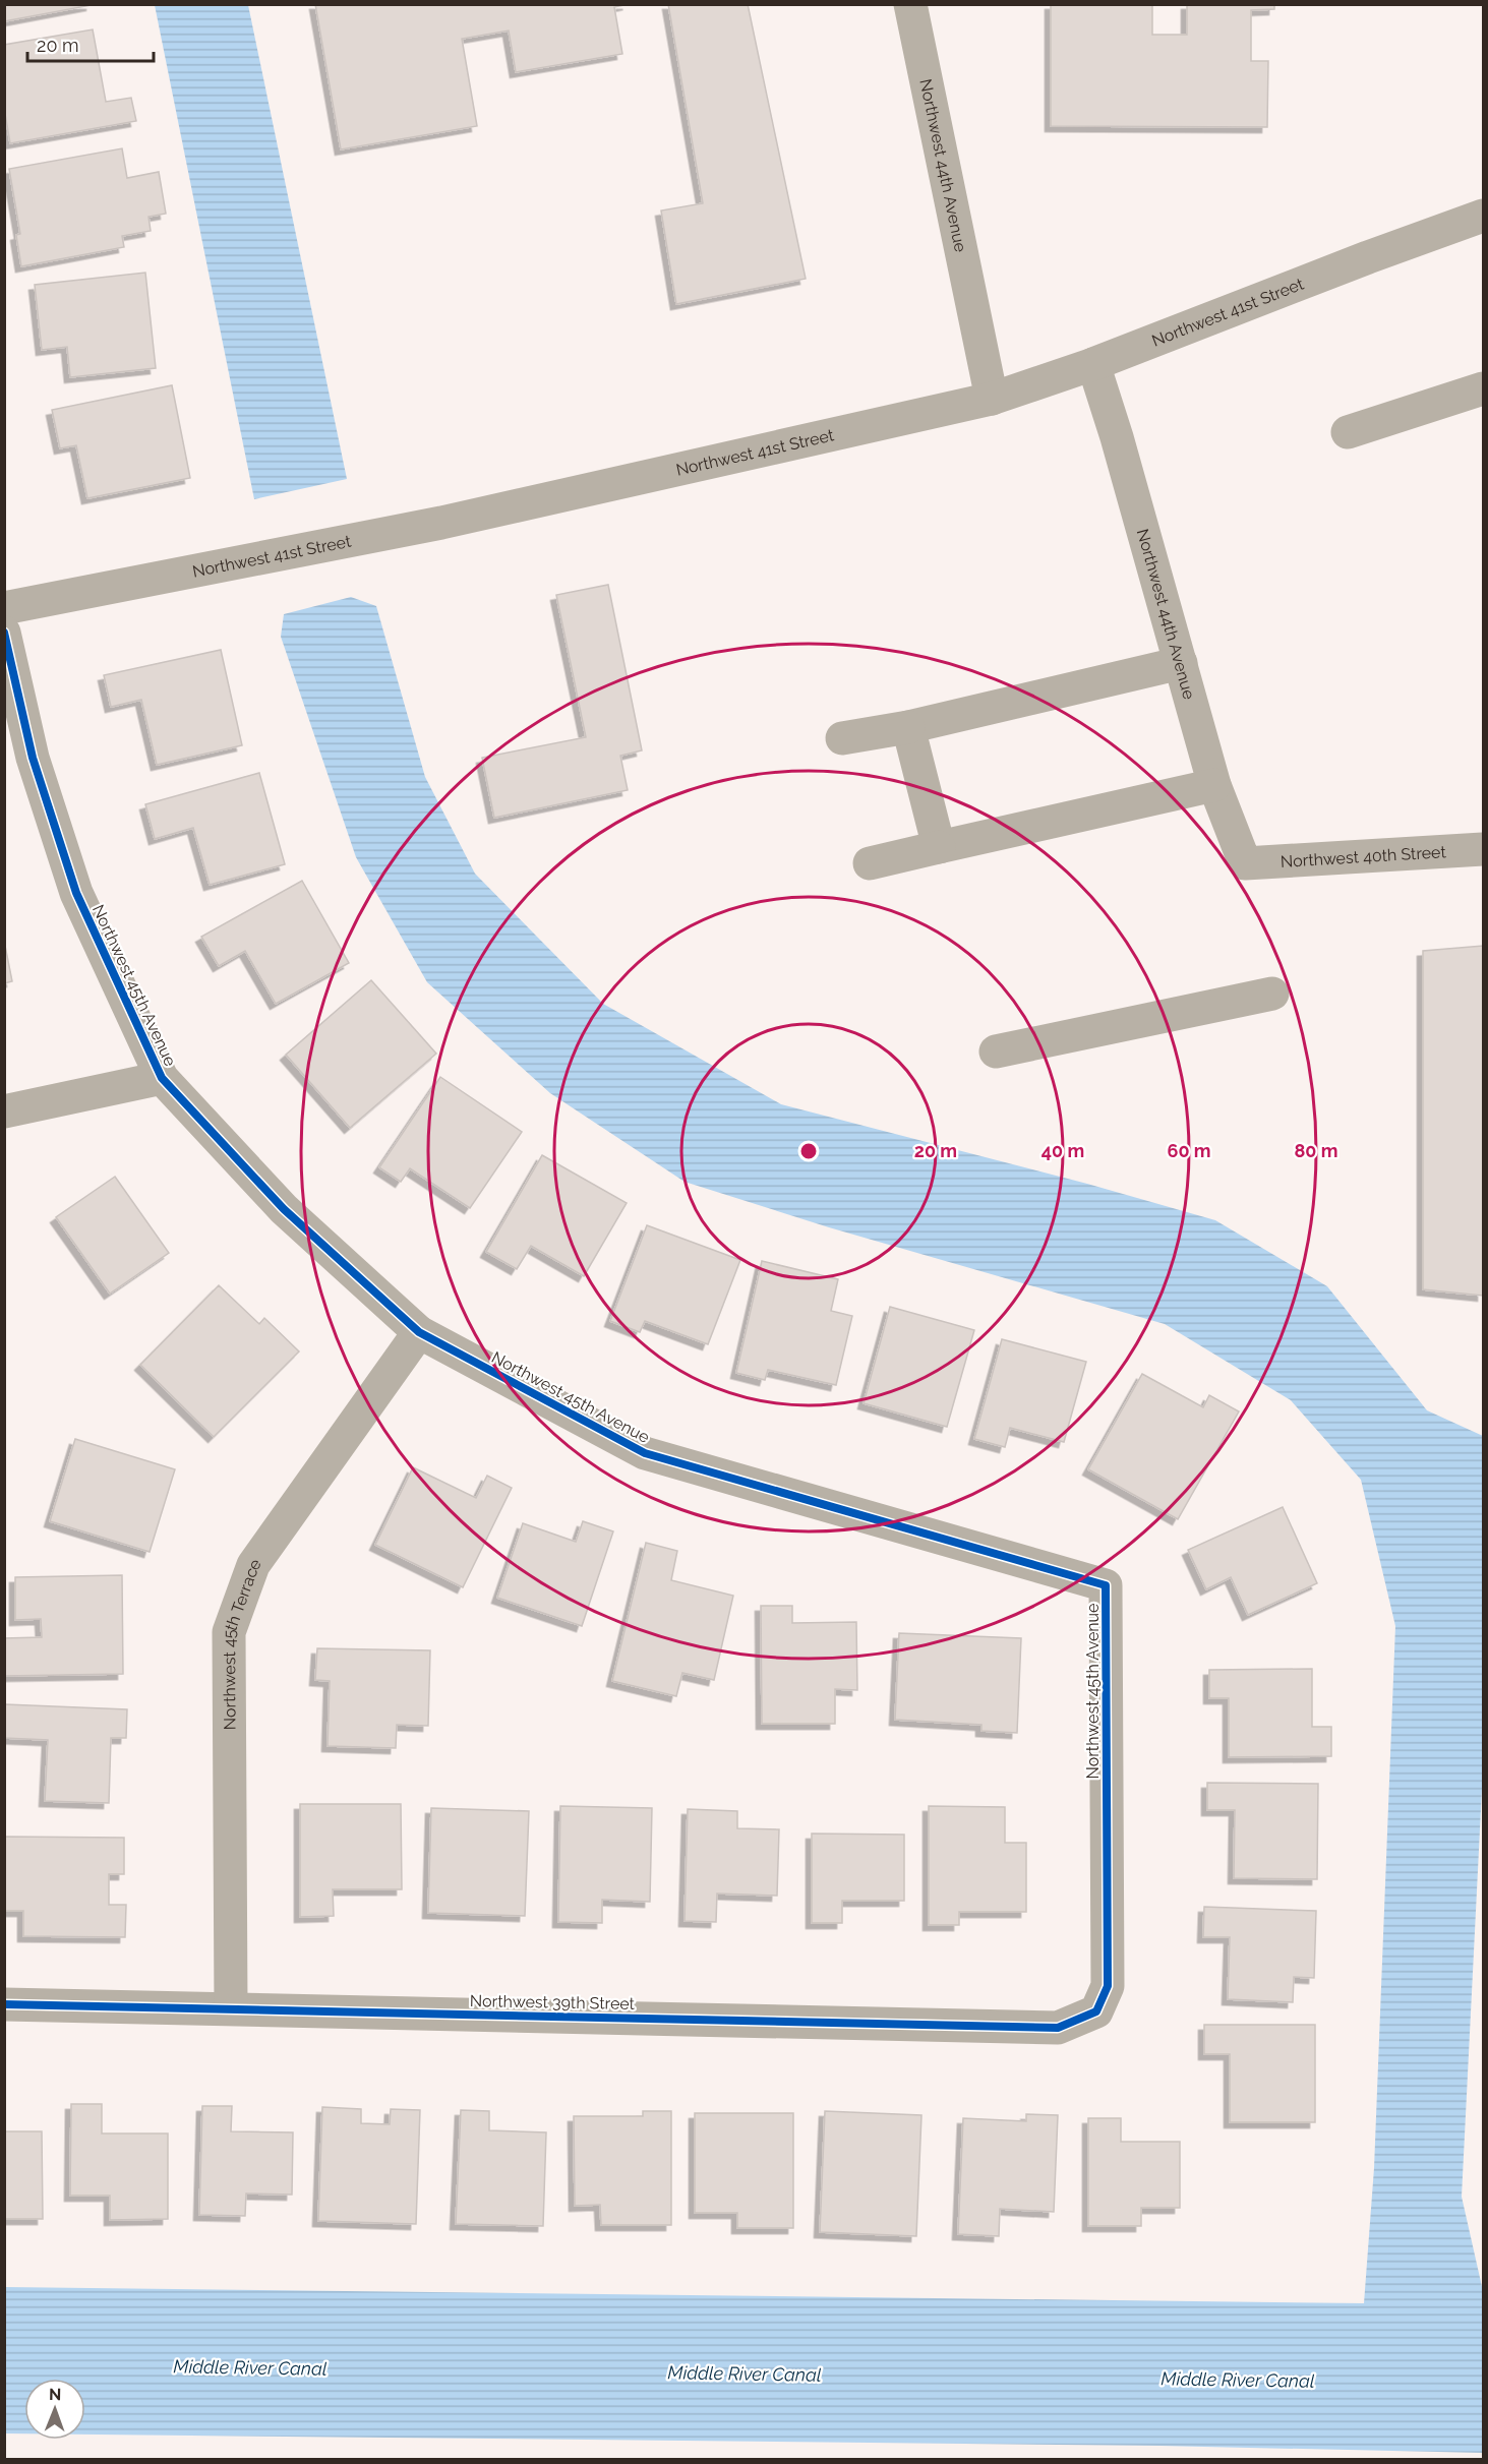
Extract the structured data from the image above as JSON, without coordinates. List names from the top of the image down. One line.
{"streets":{"street":["Northwest 44th Avenue","Northwest 41st Street","Northwest 40th Street","Northwest 45th Avenue","Northwest 45th Terrace","Northwest 39th Street"]},"crossings":[["Northwest 44th Avenue","Northwest 41st Street"],["Northwest 44th Avenue","Northwest 40th Street"],["Northwest 45th Avenue","Northwest 45th Terrace"],["Northwest 45th Avenue","Northwest 39th Street"],["Northwest 45th Terrace","Northwest 39th Street"]],"water":["Middle River Canal"],"scale_bar":"20 m","north":"top","rings":["20 m","40 m","60 m","80 m"]}
